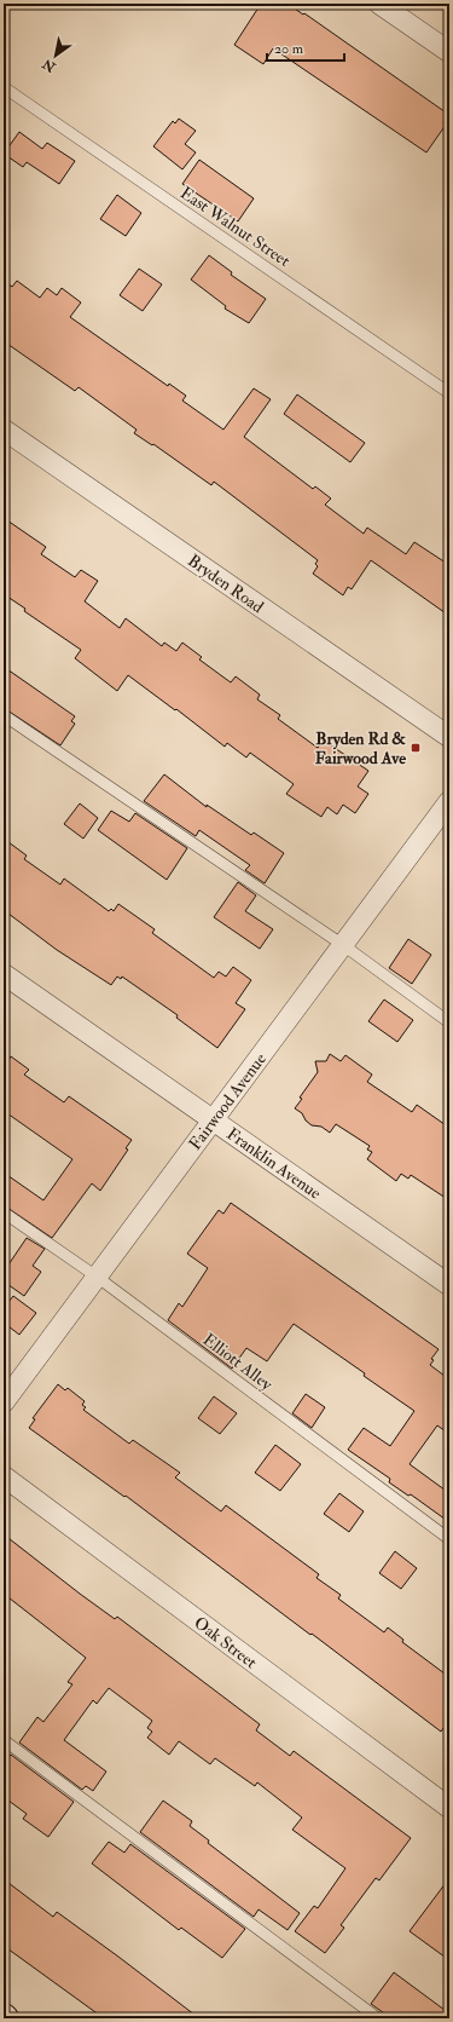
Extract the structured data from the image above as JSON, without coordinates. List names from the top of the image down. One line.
{"streets":{"street":["Bryden Road","Fairwood Avenue","Franklin Avenue","Oak Street"],"lane":["East Walnut Street","Elliott Alley"]},"crossings":[["Fairwood Avenue","Franklin Avenue"],["Fairwood Avenue","Elliott Alley"]],"places":{"transit":["Bryden Rd & Fairwood Ave"]},"scale_bar":"20 m","north":"bottom left"}
